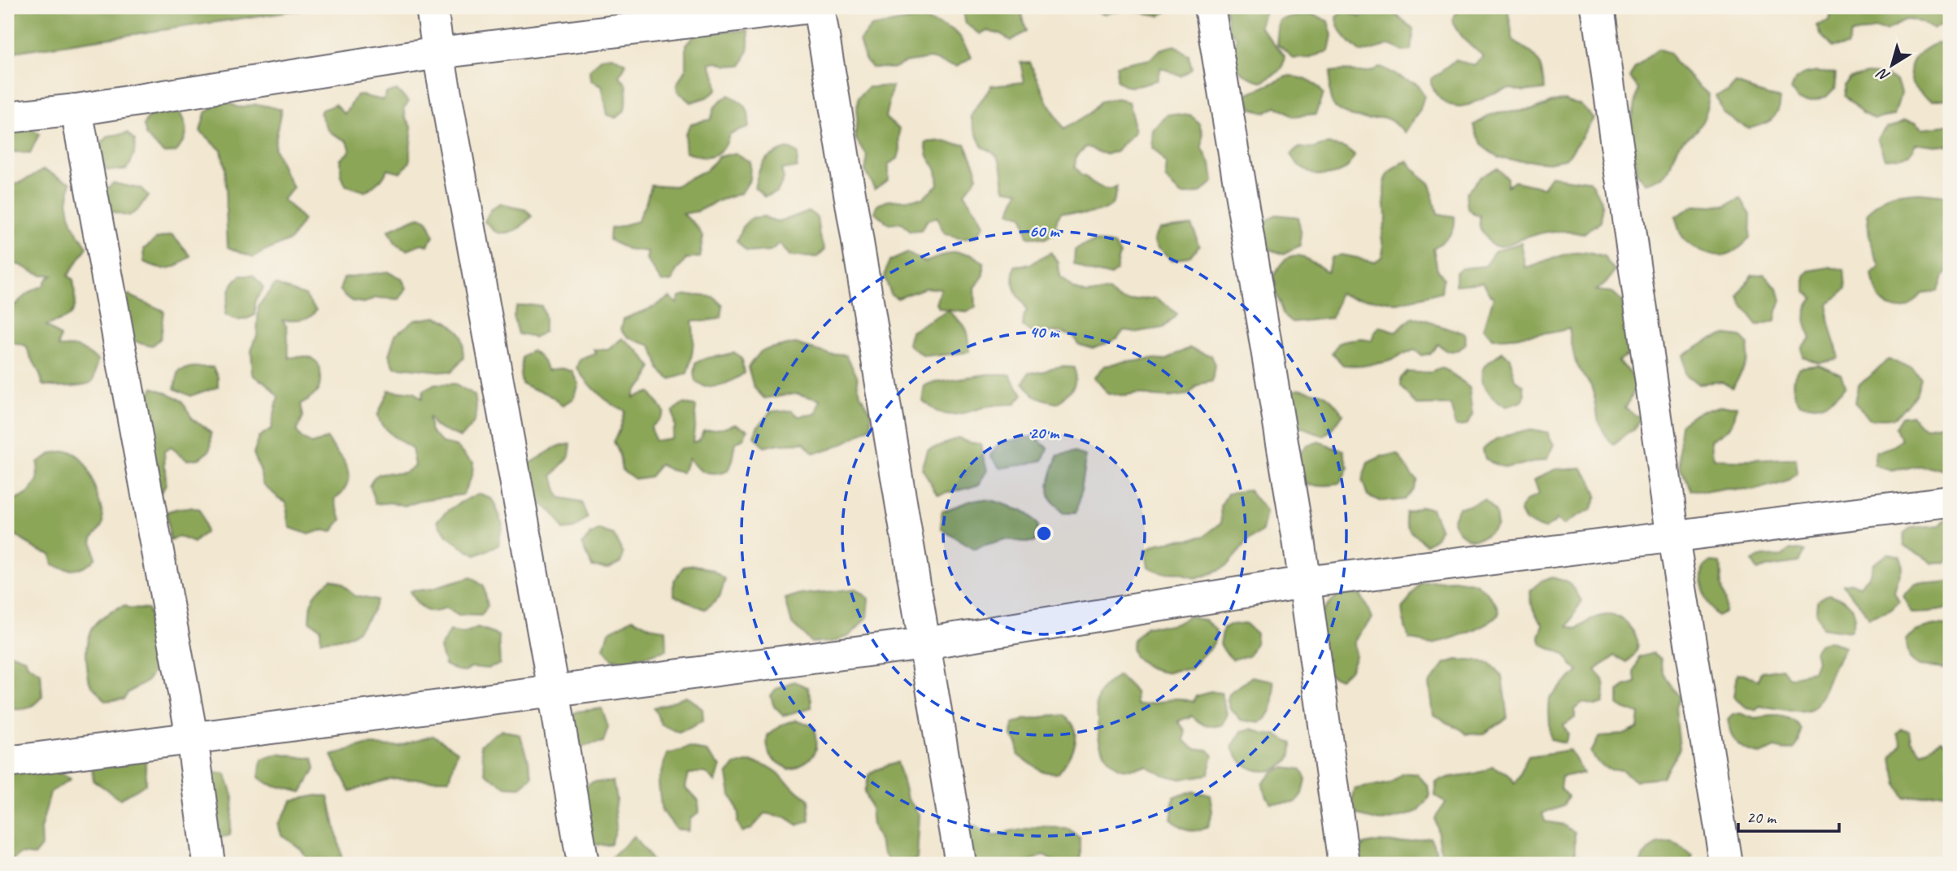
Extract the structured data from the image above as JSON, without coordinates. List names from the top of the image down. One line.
{"scale_bar":"20 m","north":"bottom left","rings":["60 m","40 m","20 m"]}
